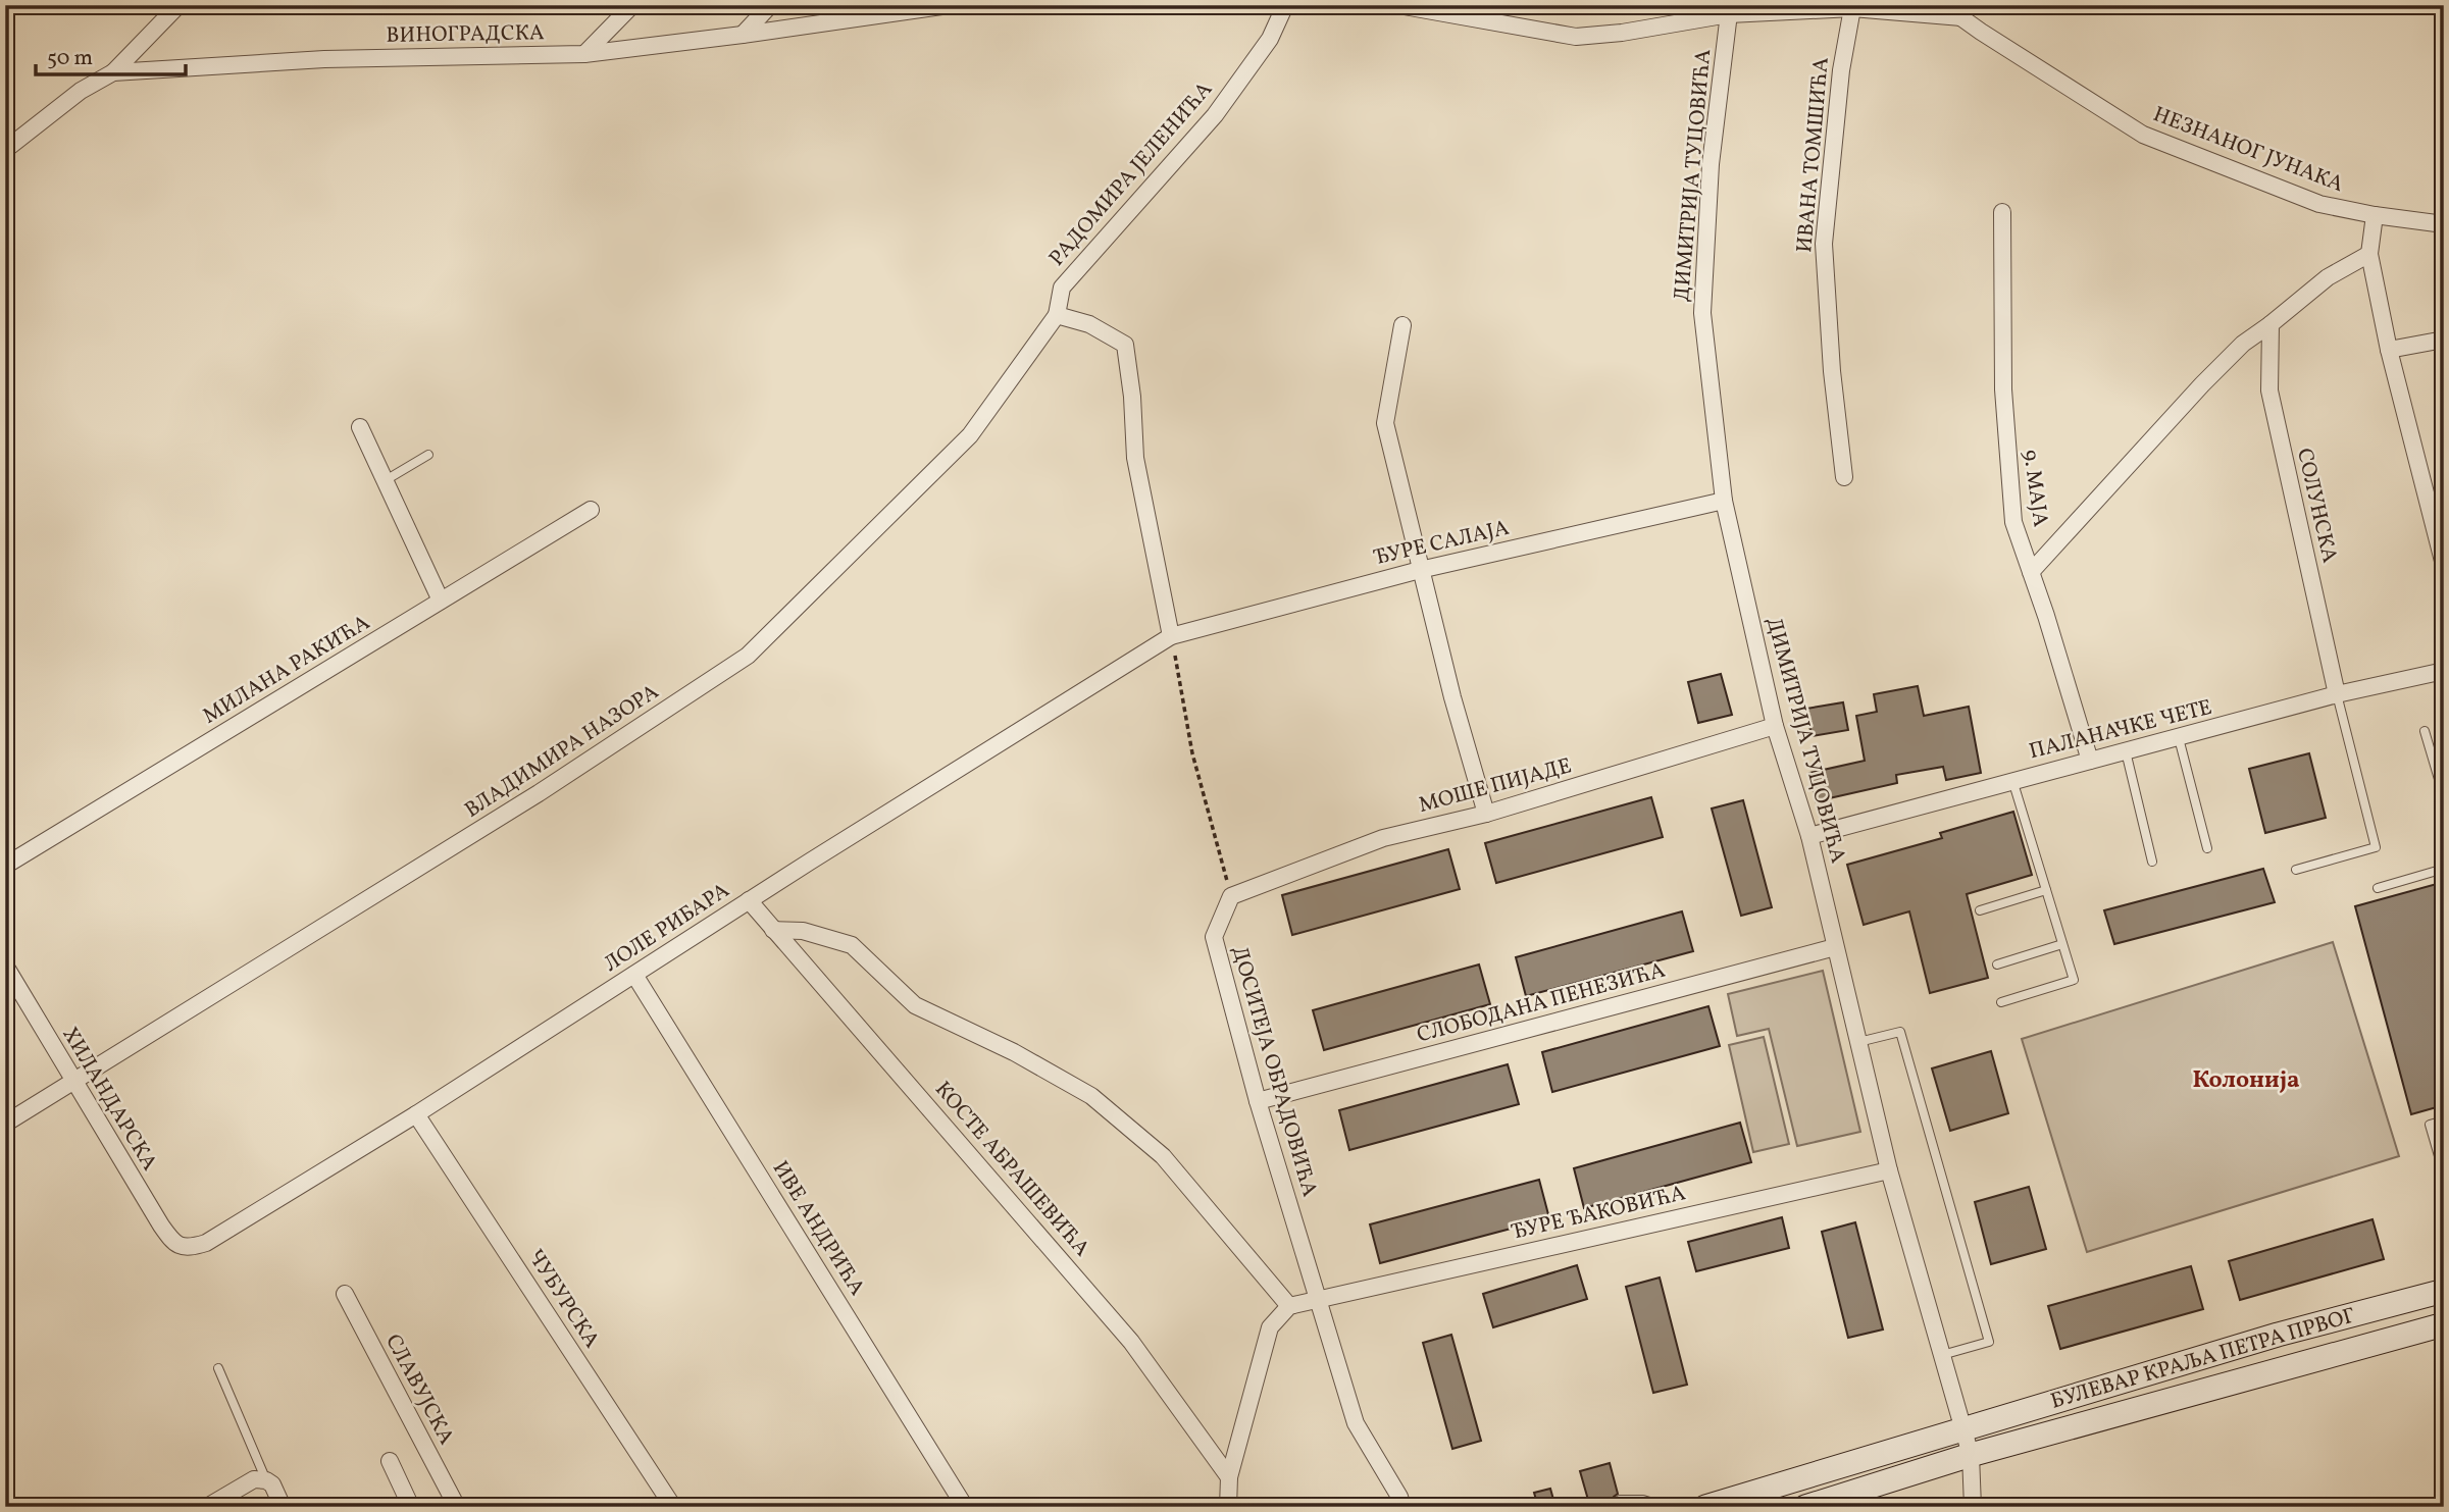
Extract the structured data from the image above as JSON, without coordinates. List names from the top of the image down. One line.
{"streets":{"main road":["БУЛЕВАР КРАЉА ПЕТРА ПРВОГ"],"street":["ВИНОГРАДСКА","НЕЗНАНОГ ЈУНАКА","ИВАНА ТОМШИЋА","РАДОМИРА ЈЕЛЕНИЋА","ДИМИТРИЈА ТУЦОВИЋА","9. МАЈА","СОЛУНСКА","ЂУРЕ САЛАЈА","МИЛАНА РАКИЋА","ПАЛАНАЧКЕ ЧЕТЕ","ВЛАДИМИРА НАЗОРА","МОШЕ ПИЈАДЕ","ЛОЛЕ РИБАРА","СЛОБОДАНА ПЕНЕЗИЋА","ДОСИТЕЈА ОБРАДОВИЋА","ХИЛАНДАРСКА","КОСТЕ АБРАШЕВИЋА","ЂУРЕ ЂАКОВИЋА","ИВЕ АНДРИЋА","ЧУБУРСКА","СЛАВУЈСКА"]},"crossings":[["РАДОМИРА ЈЕЛЕНИЋА","ВЛАДИМИРА НАЗОРА"],["ДИМИТРИЈА ТУЦОВИЋА","ЂУРЕ САЛАЈА"],["ДИМИТРИЈА ТУЦОВИЋА","ПАЛАНАЧКЕ ЧЕТЕ"],["ДИМИТРИЈА ТУЦОВИЋА","МОШЕ ПИЈАДЕ"],["ДИМИТРИЈА ТУЦОВИЋА","СЛОБОДАНА ПЕНЕЗИЋА"],["ДИМИТРИЈА ТУЦОВИЋА","ЂУРЕ ЂАКОВИЋА"],["ДИМИТРИЈА ТУЦОВИЋА","БУЛЕВАР КРАЉА ПЕТРА ПРВОГ"],["9. МАЈА","ПАЛАНАЧКЕ ЧЕТЕ"],["СОЛУНСКА","ПАЛАНАЧКЕ ЧЕТЕ"],["ЂУРЕ САЛАЈА","ЛОЛЕ РИБАРА"],["ВЛАДИМИРА НАЗОРА","ХИЛАНДАРСКА"],["МОШЕ ПИЈАДЕ","ДОСИТЕЈА ОБРАДОВИЋА"],["ЛОЛЕ РИБАРА","ХИЛАНДАРСКА"],["ЛОЛЕ РИБАРА","КОСТЕ АБРАШЕВИЋА"],["ЛОЛЕ РИБАРА","ИВЕ АНДРИЋА"],["ЛОЛЕ РИБАРА","ЧУБУРСКА"],["СЛОБОДАНА ПЕНЕЗИЋА","ДОСИТЕЈА ОБРАДОВИЋА"],["ДОСИТЕЈА ОБРАДОВИЋА","ЂУРЕ ЂАКОВИЋА"]],"districts":["Колонија"],"scale_bar":"50 m"}
